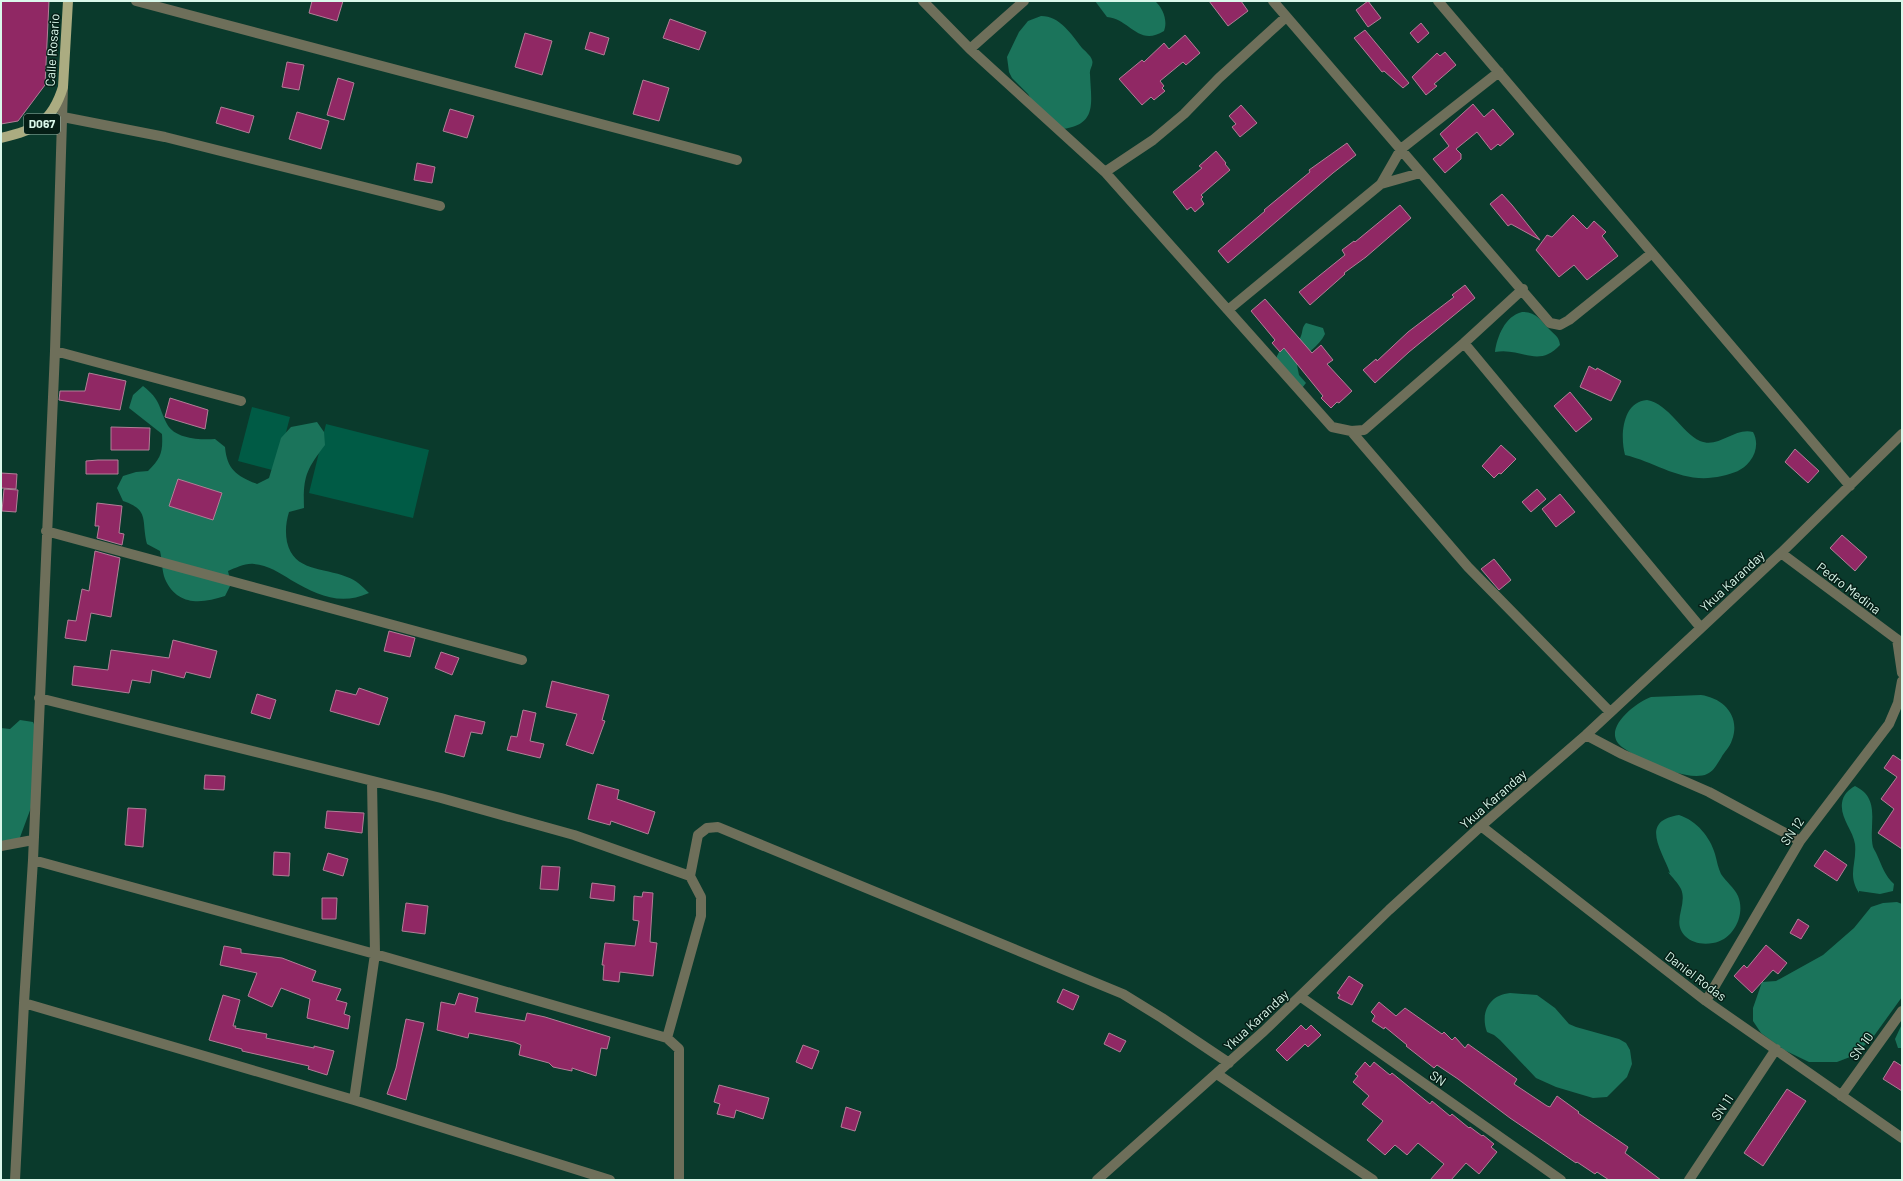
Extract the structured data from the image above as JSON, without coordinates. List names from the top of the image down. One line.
{"streets":{"main road":["Calle Rosario","D067"],"street":["Ykua Karanday","Pedro Medina","SN 12","Daniel Rodas","SN 10","SN","SN 11"]},"crossings":[["Ykua Karanday","Pedro Medina"],["Ykua Karanday","Daniel Rodas"],["Ykua Karanday","SN"],["SN 12","Daniel Rodas"],["Daniel Rodas","SN 10"],["Daniel Rodas","SN 11"]]}
